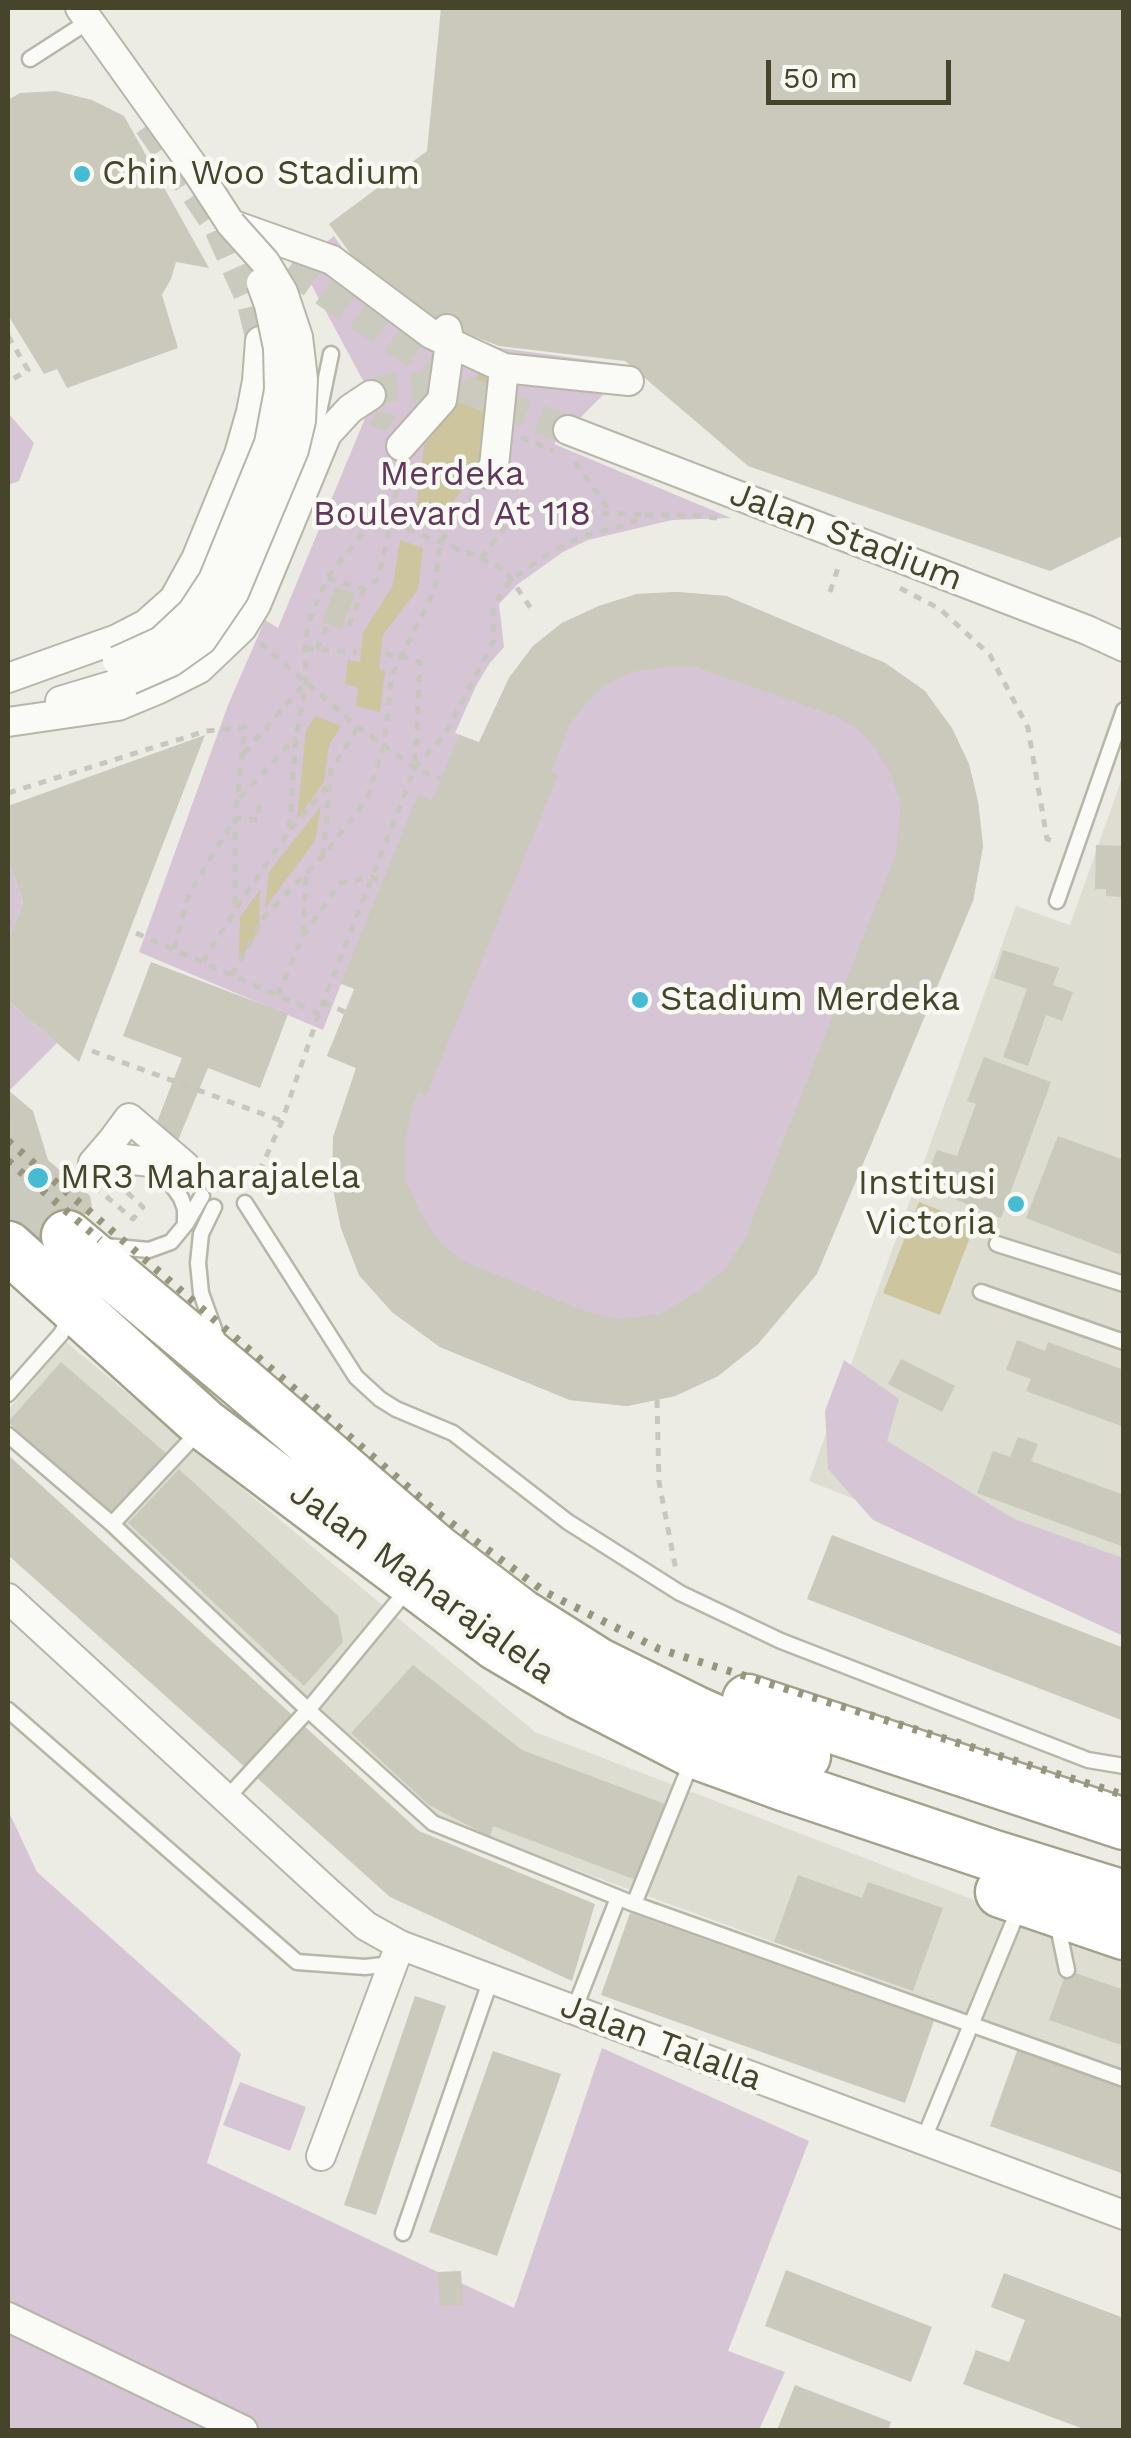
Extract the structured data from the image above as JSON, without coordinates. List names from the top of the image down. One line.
{"streets":{"highway":["Jalan Maharajalela"],"street":["Jalan Stadium","Jalan Talalla"]},"parks":["Merdeka Boulevard At 118"],"places":["Chin Woo Stadium","Stadium Merdeka","MR3 Maharajalela","Institusi Victoria"],"scale_bar":"50 m"}
